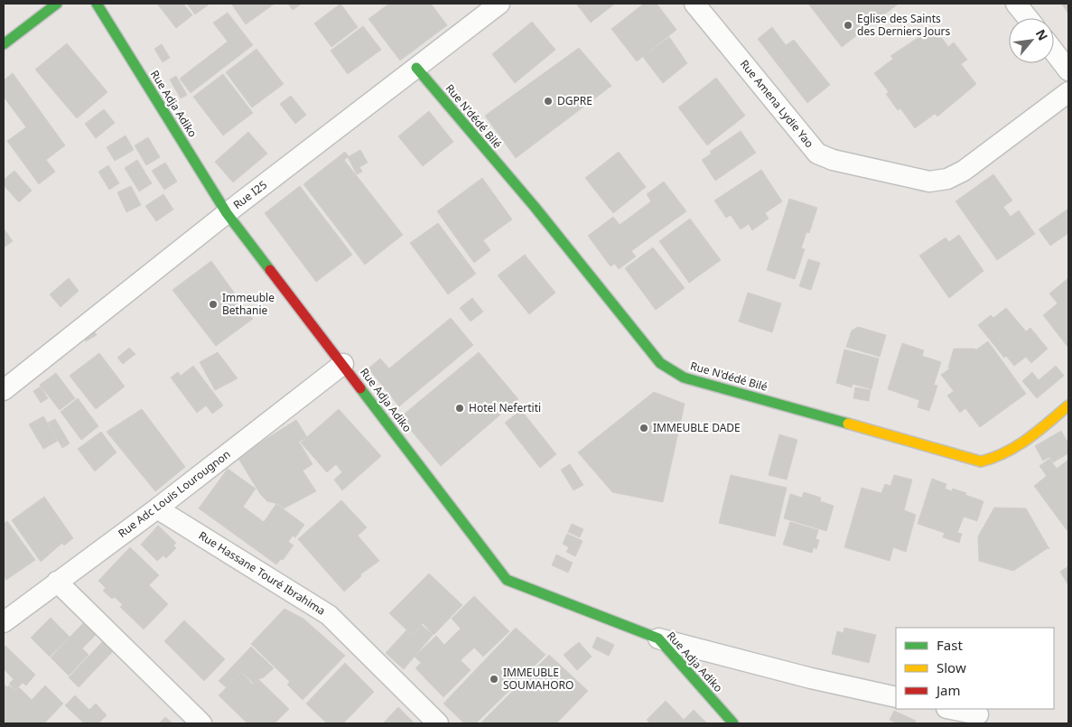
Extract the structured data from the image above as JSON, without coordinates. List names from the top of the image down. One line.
{"streets":{"street":["Rue Adja Adiko","Rue Amena Lydie Yao","Rue N'dédé Bilé","Rue I25","Rue Adc Louis Lourougnon","Rue Hassane Touré Ibrahima"]},"crossings":[["Rue Adja Adiko","Rue I25"],["Rue Adja Adiko","Rue Adc Louis Lourougnon"],["Rue N'dédé Bilé","Rue I25"],["Rue Adc Louis Lourougnon","Rue Hassane Touré Ibrahima"]],"places":["Eglise des Saints des Derniers Jours","DGPRE","Immeuble Bethanie","Hotel Nefertiti","IMMEUBLE DADE","IMMEUBLE SOUMAHORO"],"legend":["Fast","Slow","Jam"],"north":"top right"}
